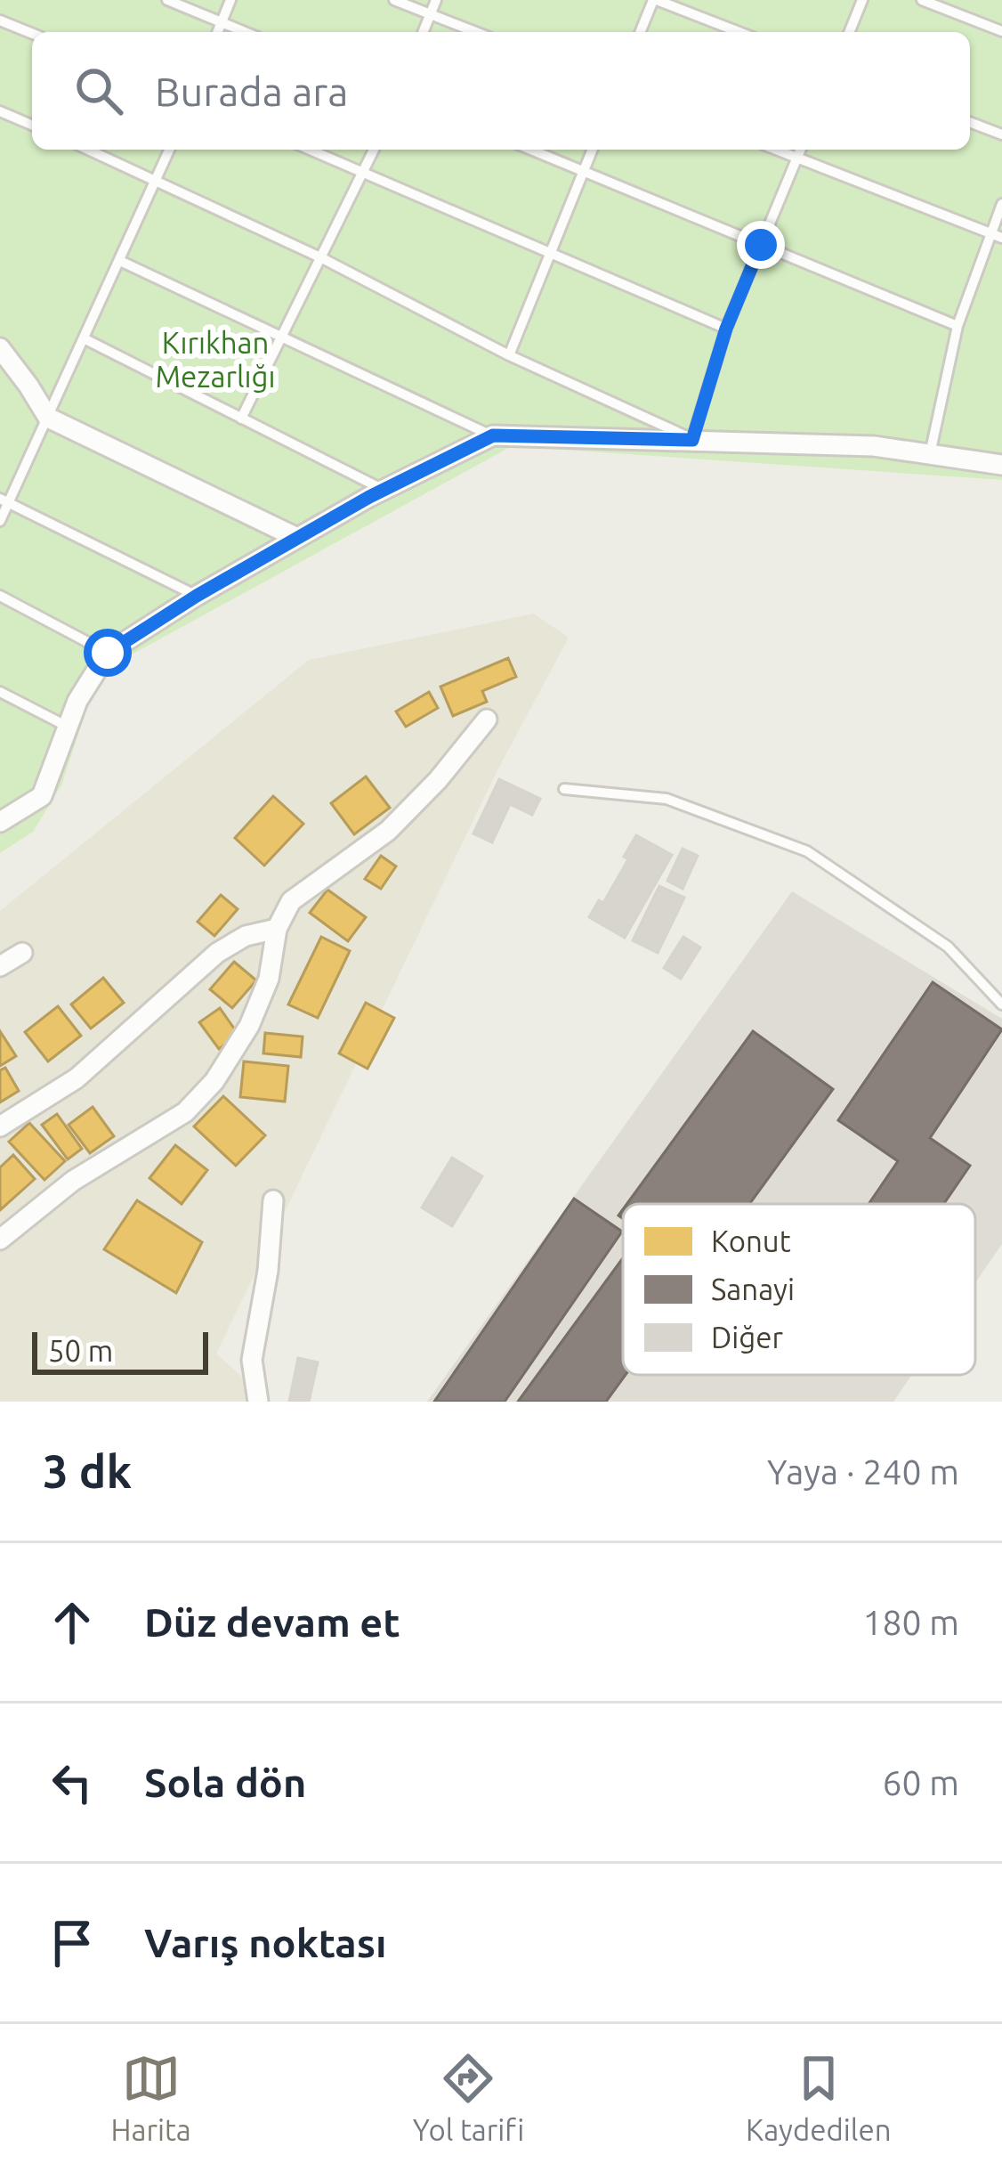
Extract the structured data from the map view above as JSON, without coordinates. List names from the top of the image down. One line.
{"parks":["Kırıkhan Mezarlığı"],"legend":["Konut","Sanayi","Diğer"],"scale_bar":"50 m","page":{"search":"Burada ara","scale":"50 m","heading":["3 dk","Yaya · 240 m"],"list":[["Düz devam et","180 m"],["Sola dön","60 m"],"Varış noktası"],"nav":["Harita","Yol tarifi","Kaydedilen"]}}
